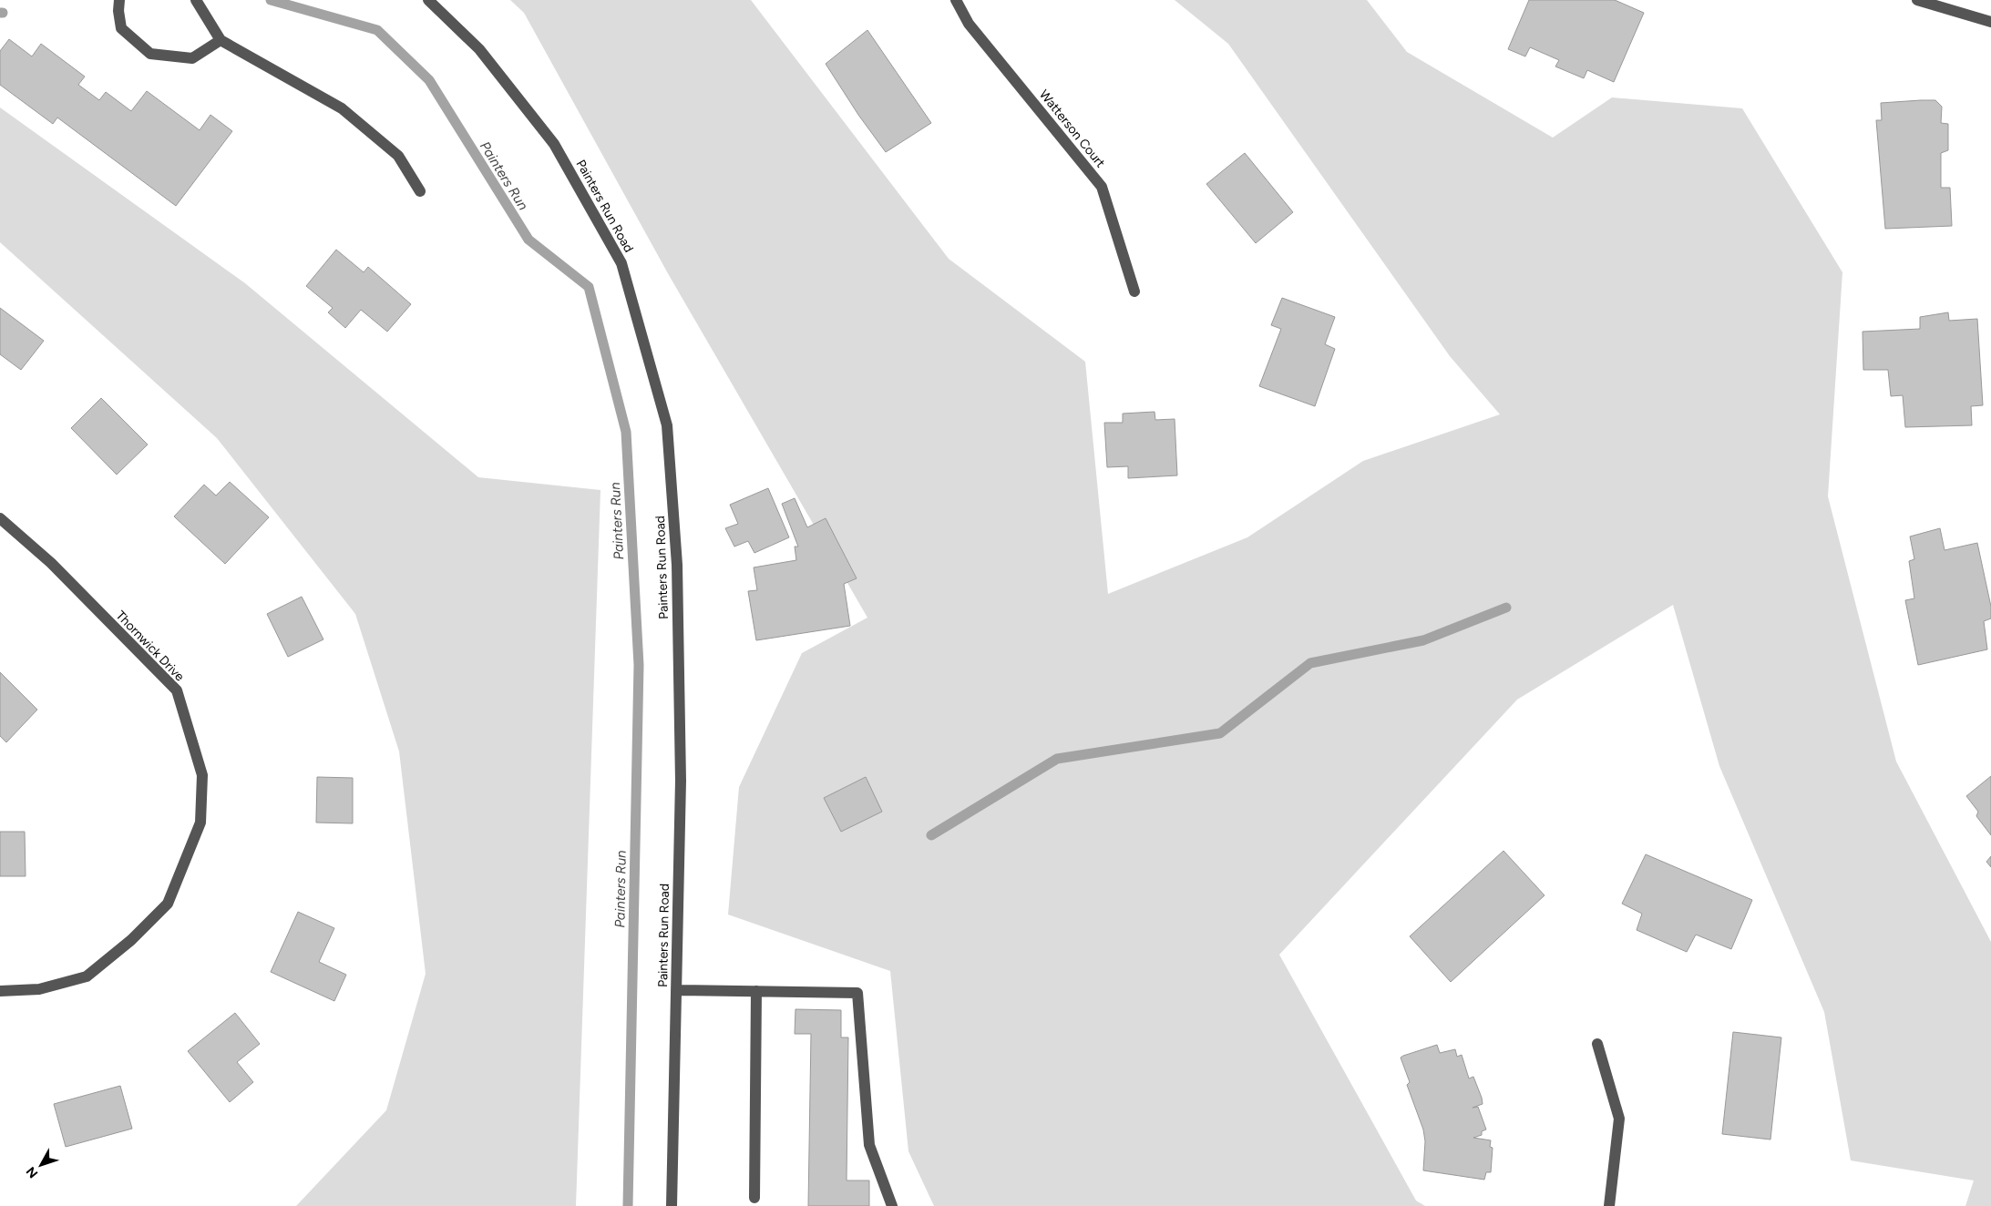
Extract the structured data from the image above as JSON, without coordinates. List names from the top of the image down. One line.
{"streets":{"street":["Watterson Court","Painters Run Road","Thornwick Drive"]},"water":["Painters Run"],"north":"bottom left"}
